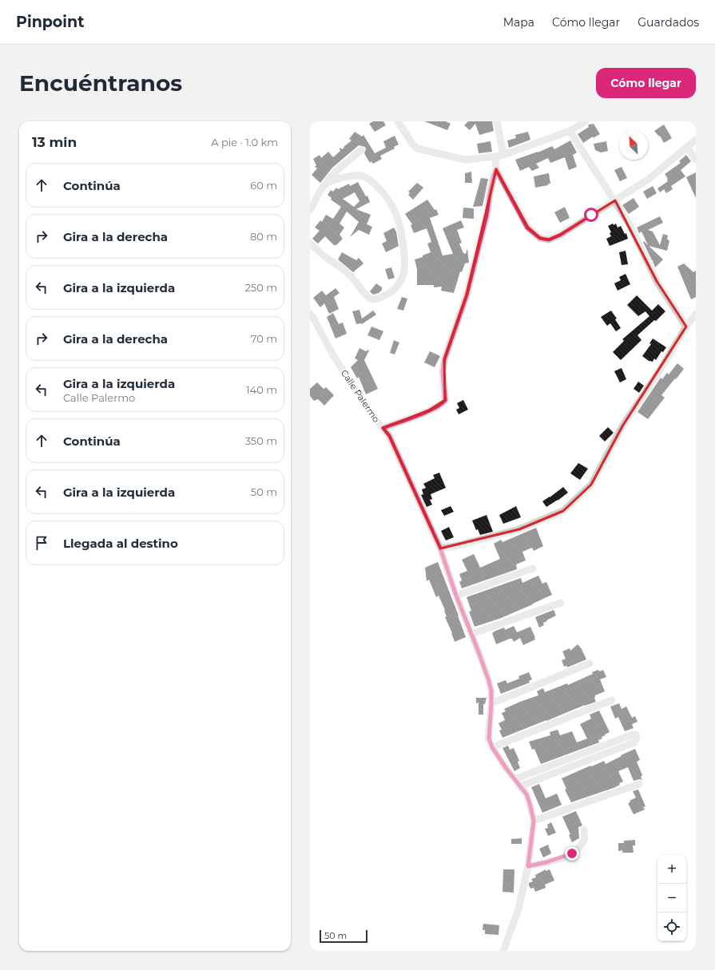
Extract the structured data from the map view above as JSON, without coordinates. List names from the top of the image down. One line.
{"streets":{"street":["Calle Palermo"]},"scale_bar":"50 m","north":"top left","page":{"header":"Pinpoint","nav":["Mapa","Cómo llegar","Guardados"],"buttons":"Cómo llegar","title":"Encuéntranos","heading":["13 min","A pie · 1.0 km"],"list":[["Continúa","60 m"],["Gira a la derecha","80 m"],["Gira a la izquierda","250 m"],["Gira a la derecha","70 m"],["Gira a la izquierda","Calle Palermo","140 m"],["Continúa","350 m"],["Gira a la izquierda","50 m"],"Llegada al destino"],"map_buttons":["+","−"],"scale":"50 m"}}
